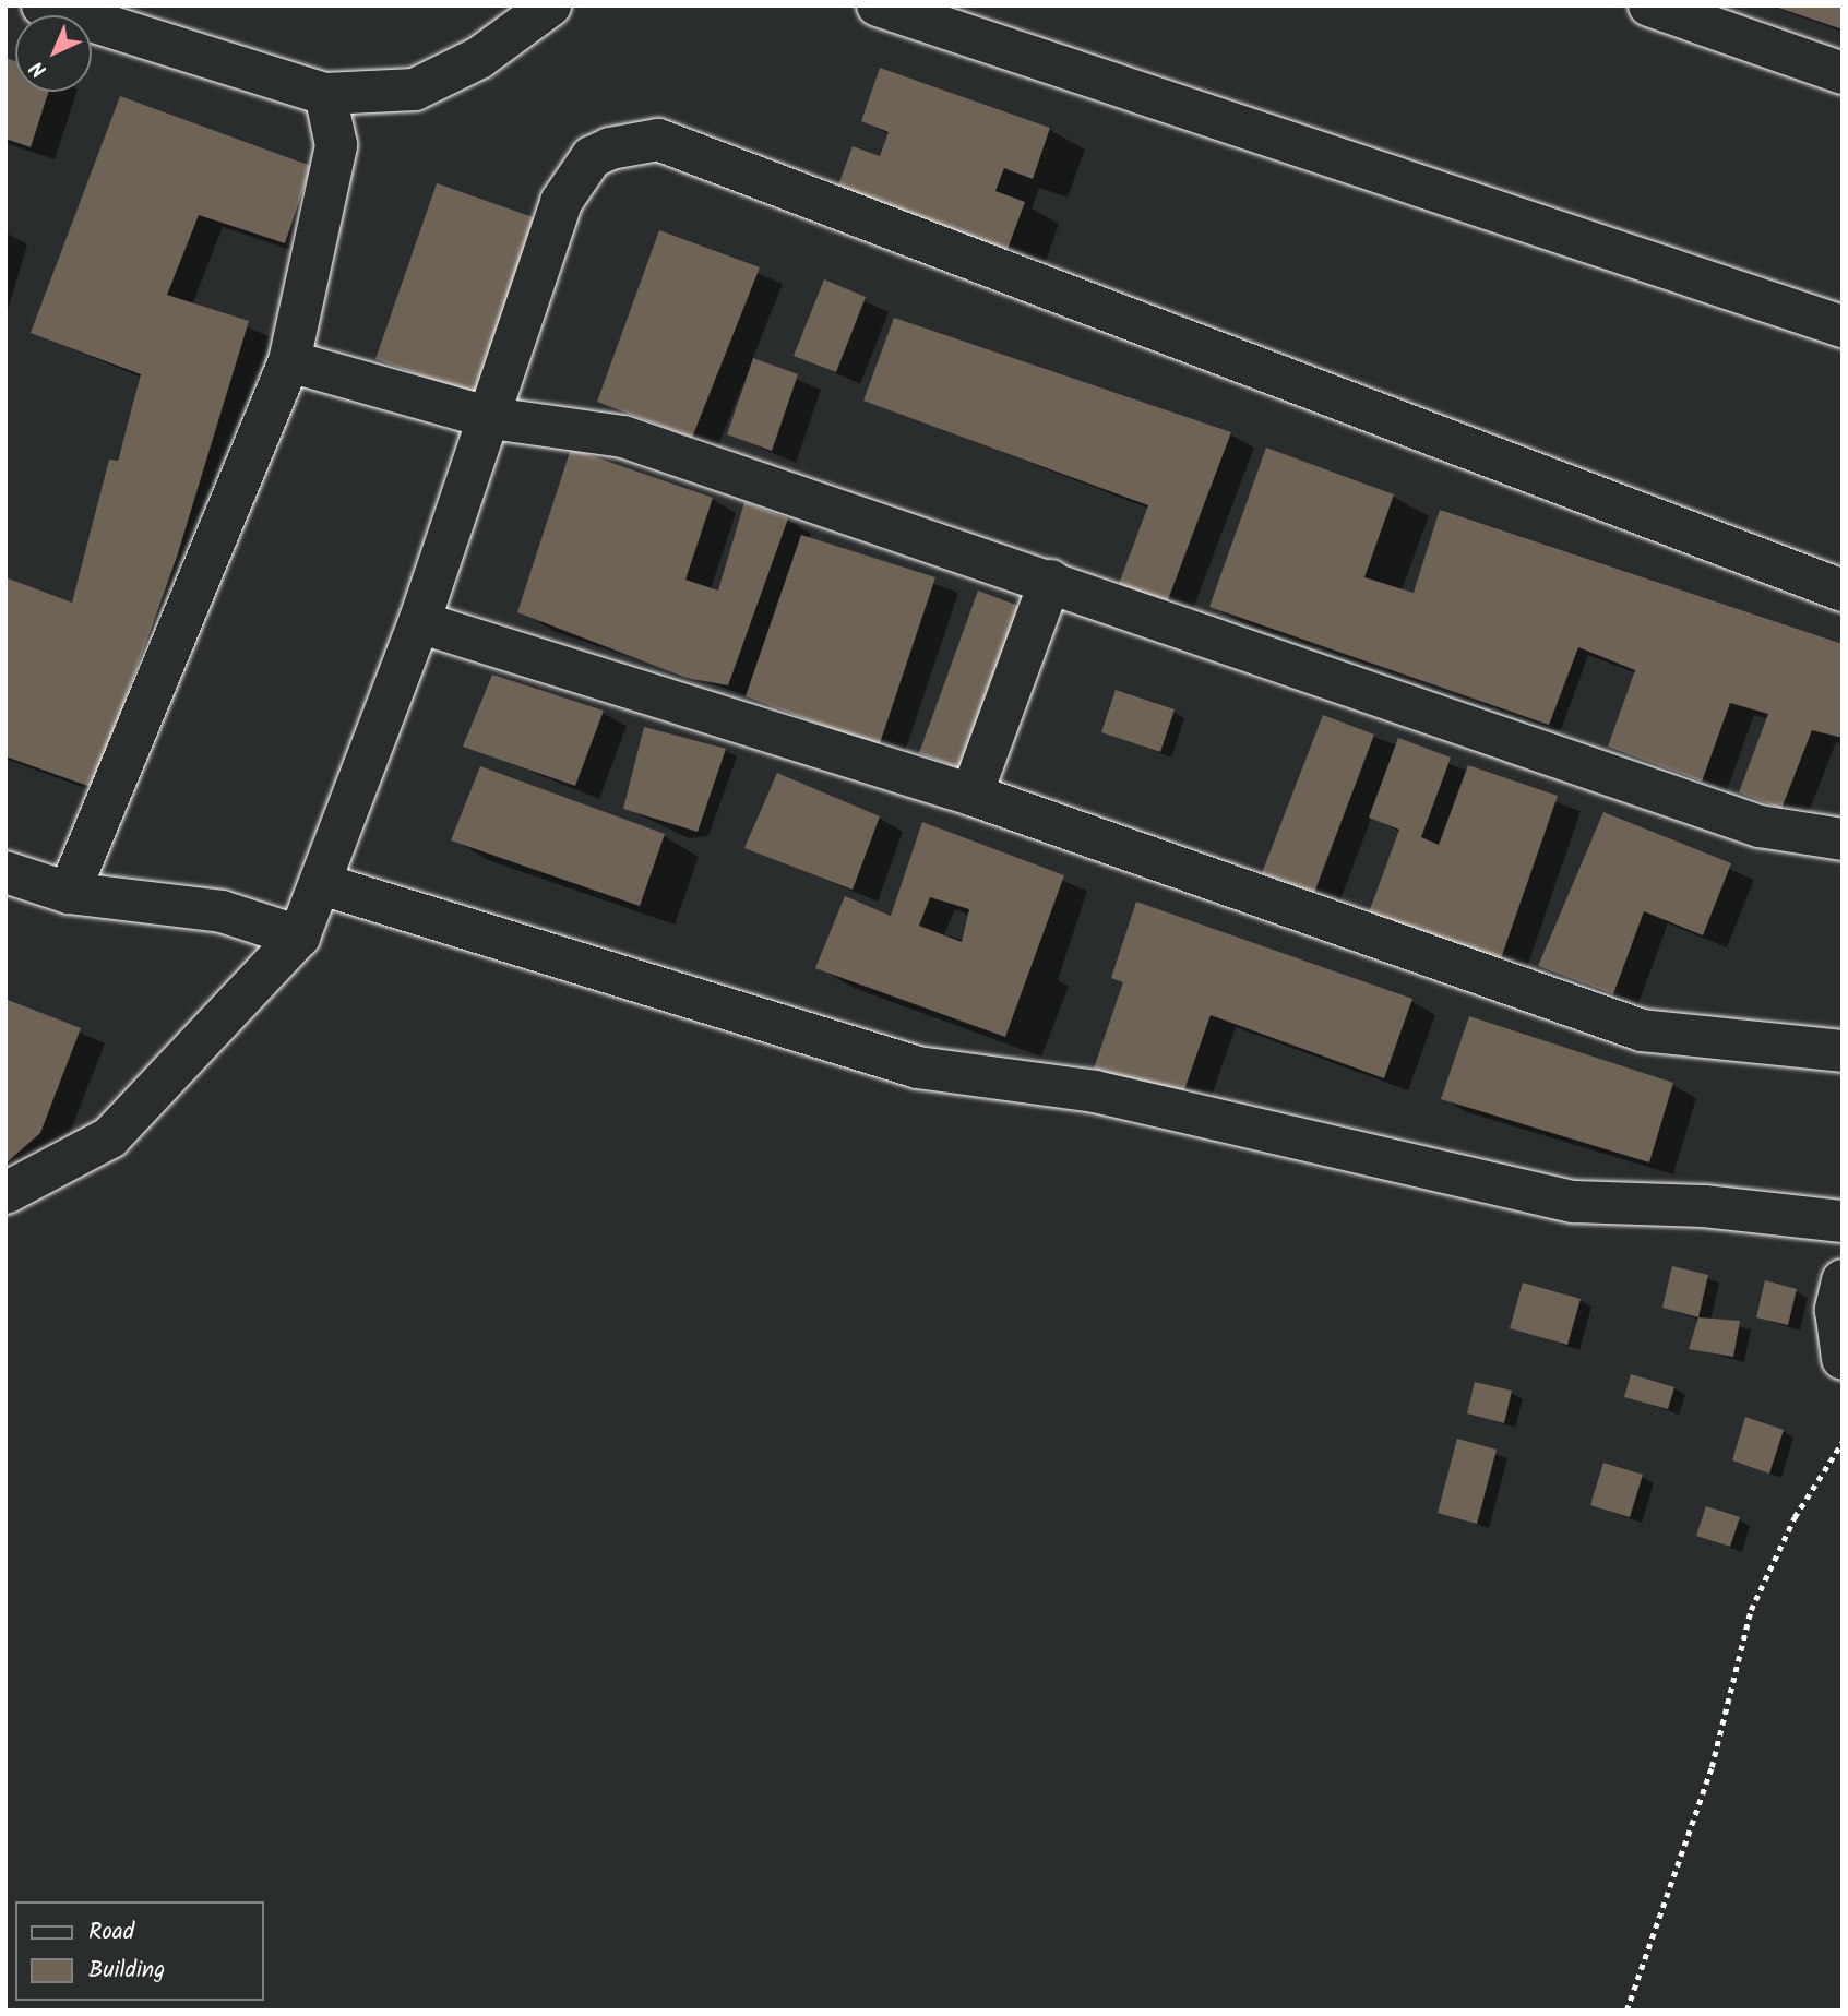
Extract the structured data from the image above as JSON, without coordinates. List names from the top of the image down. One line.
{"legend":["Road","Building"],"north":"bottom left"}
